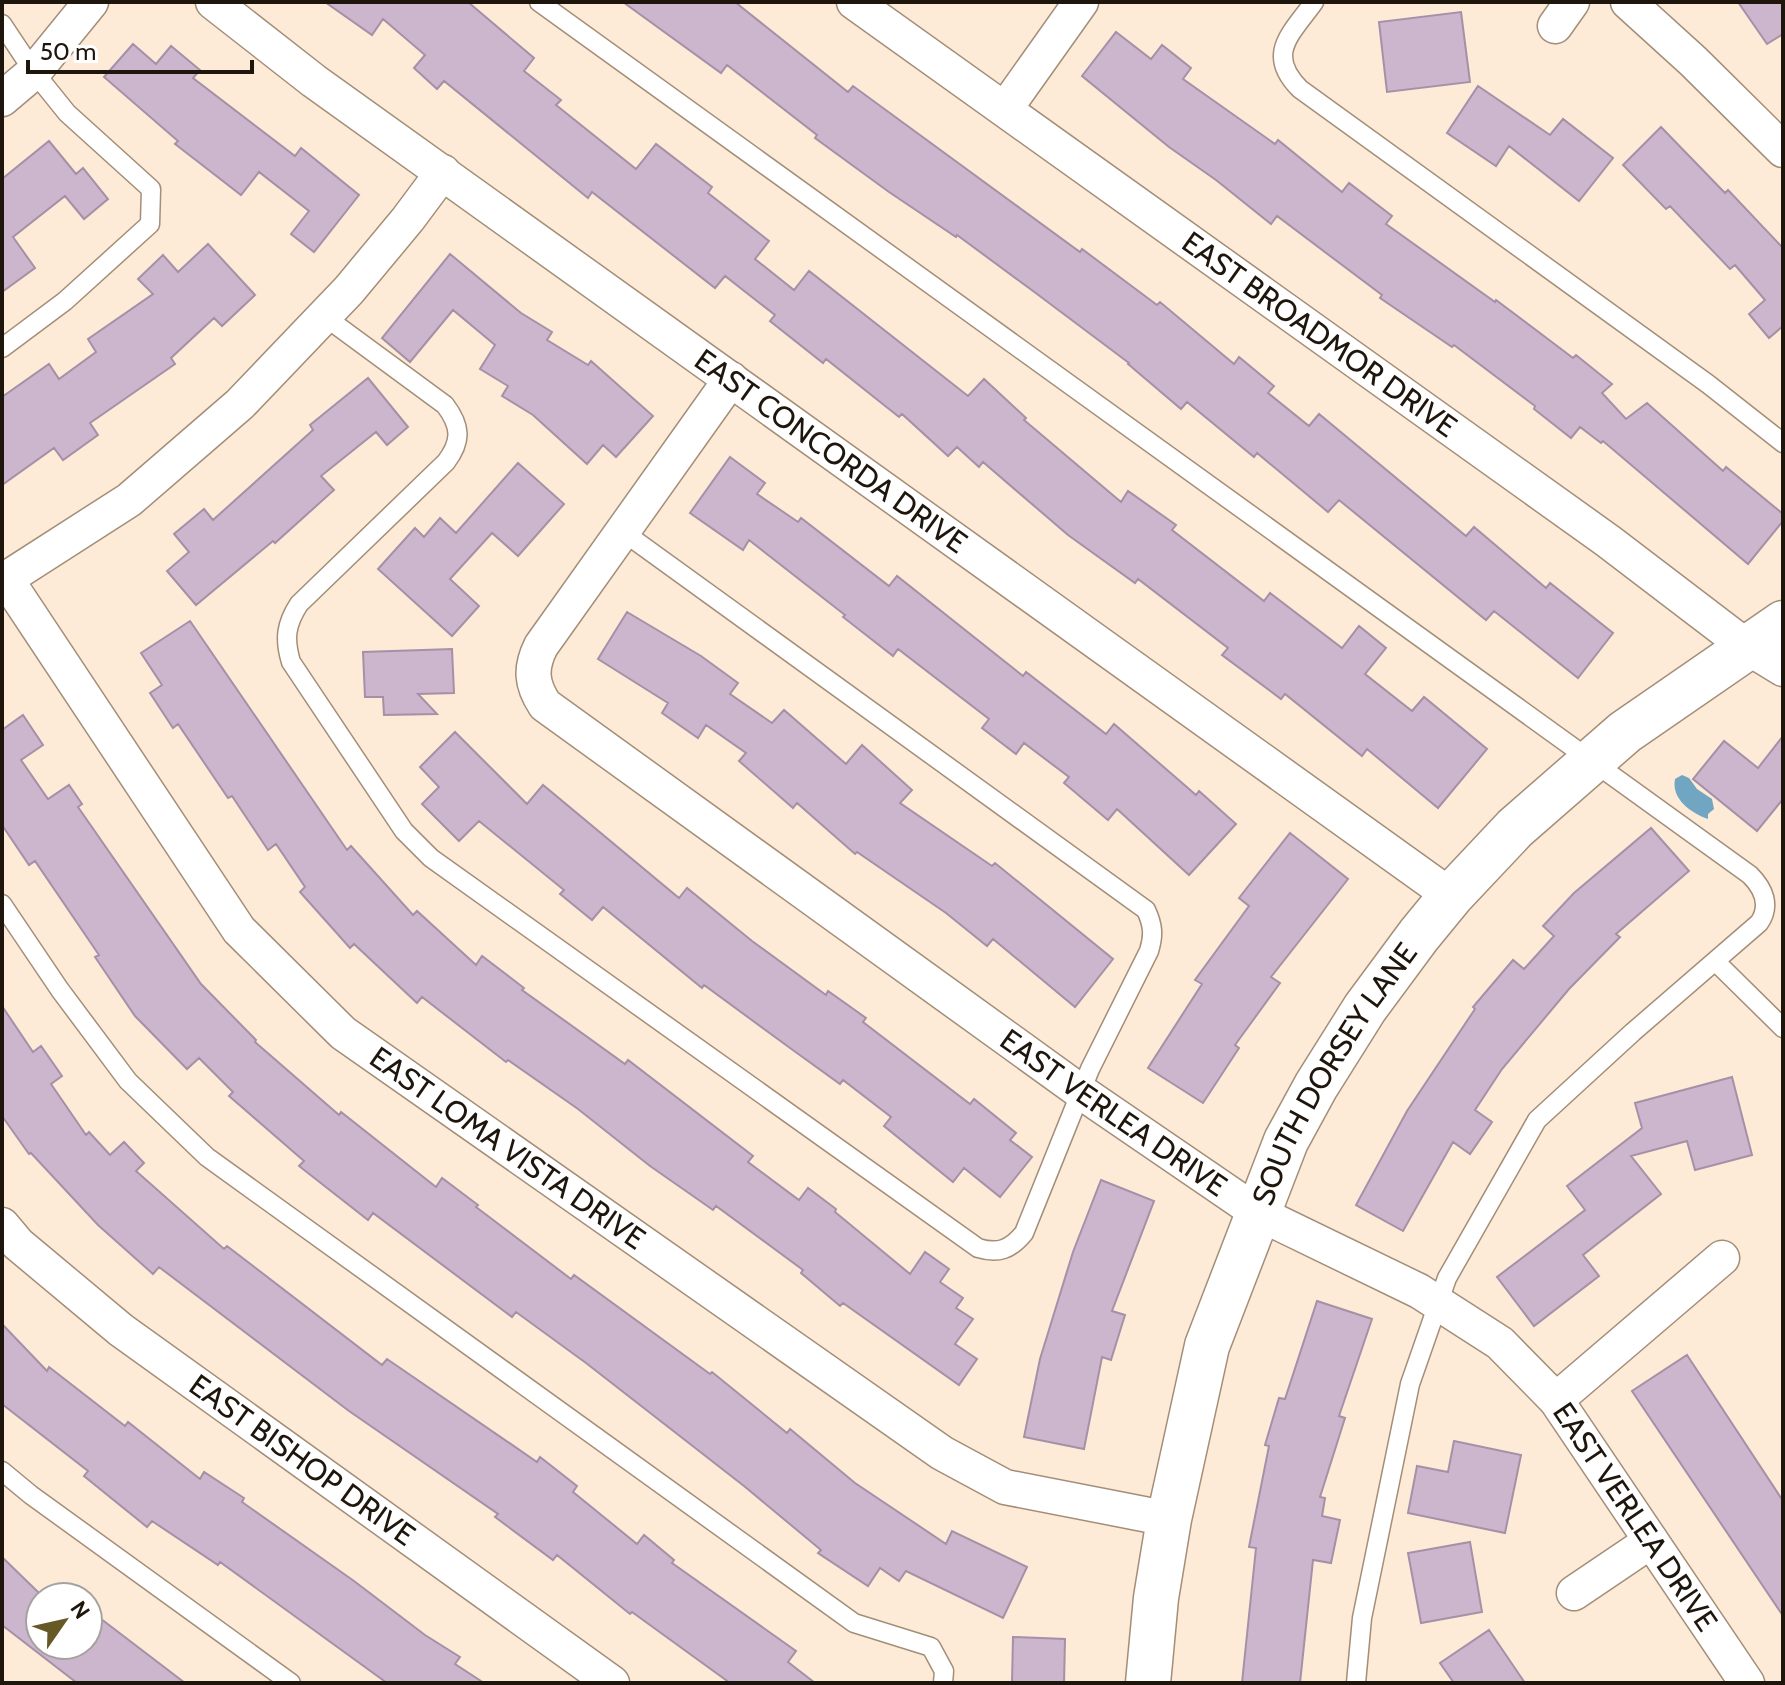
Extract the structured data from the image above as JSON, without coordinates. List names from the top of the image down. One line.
{"streets":{"street":["EAST BROADMOR DRIVE","EAST CONCORDA DRIVE","SOUTH DORSEY LANE","EAST VERLEA DRIVE","EAST LOMA VISTA DRIVE","EAST BISHOP DRIVE"]},"crossings":[["EAST BROADMOR DRIVE","SOUTH DORSEY LANE"],["EAST CONCORDA DRIVE","SOUTH DORSEY LANE"],["SOUTH DORSEY LANE","EAST VERLEA DRIVE"],["SOUTH DORSEY LANE","EAST LOMA VISTA DRIVE"]],"scale_bar":"50 m","north":"top right"}
